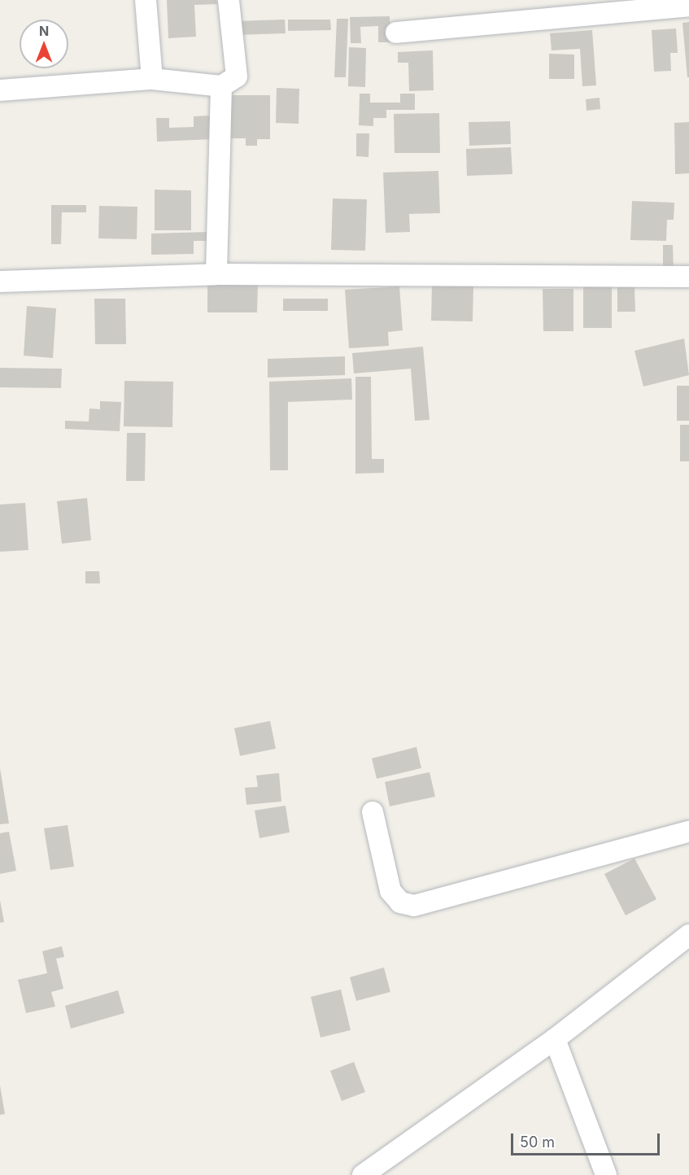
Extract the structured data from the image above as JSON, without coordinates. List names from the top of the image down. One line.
{"scale_bar":"50 m","north":"top"}
